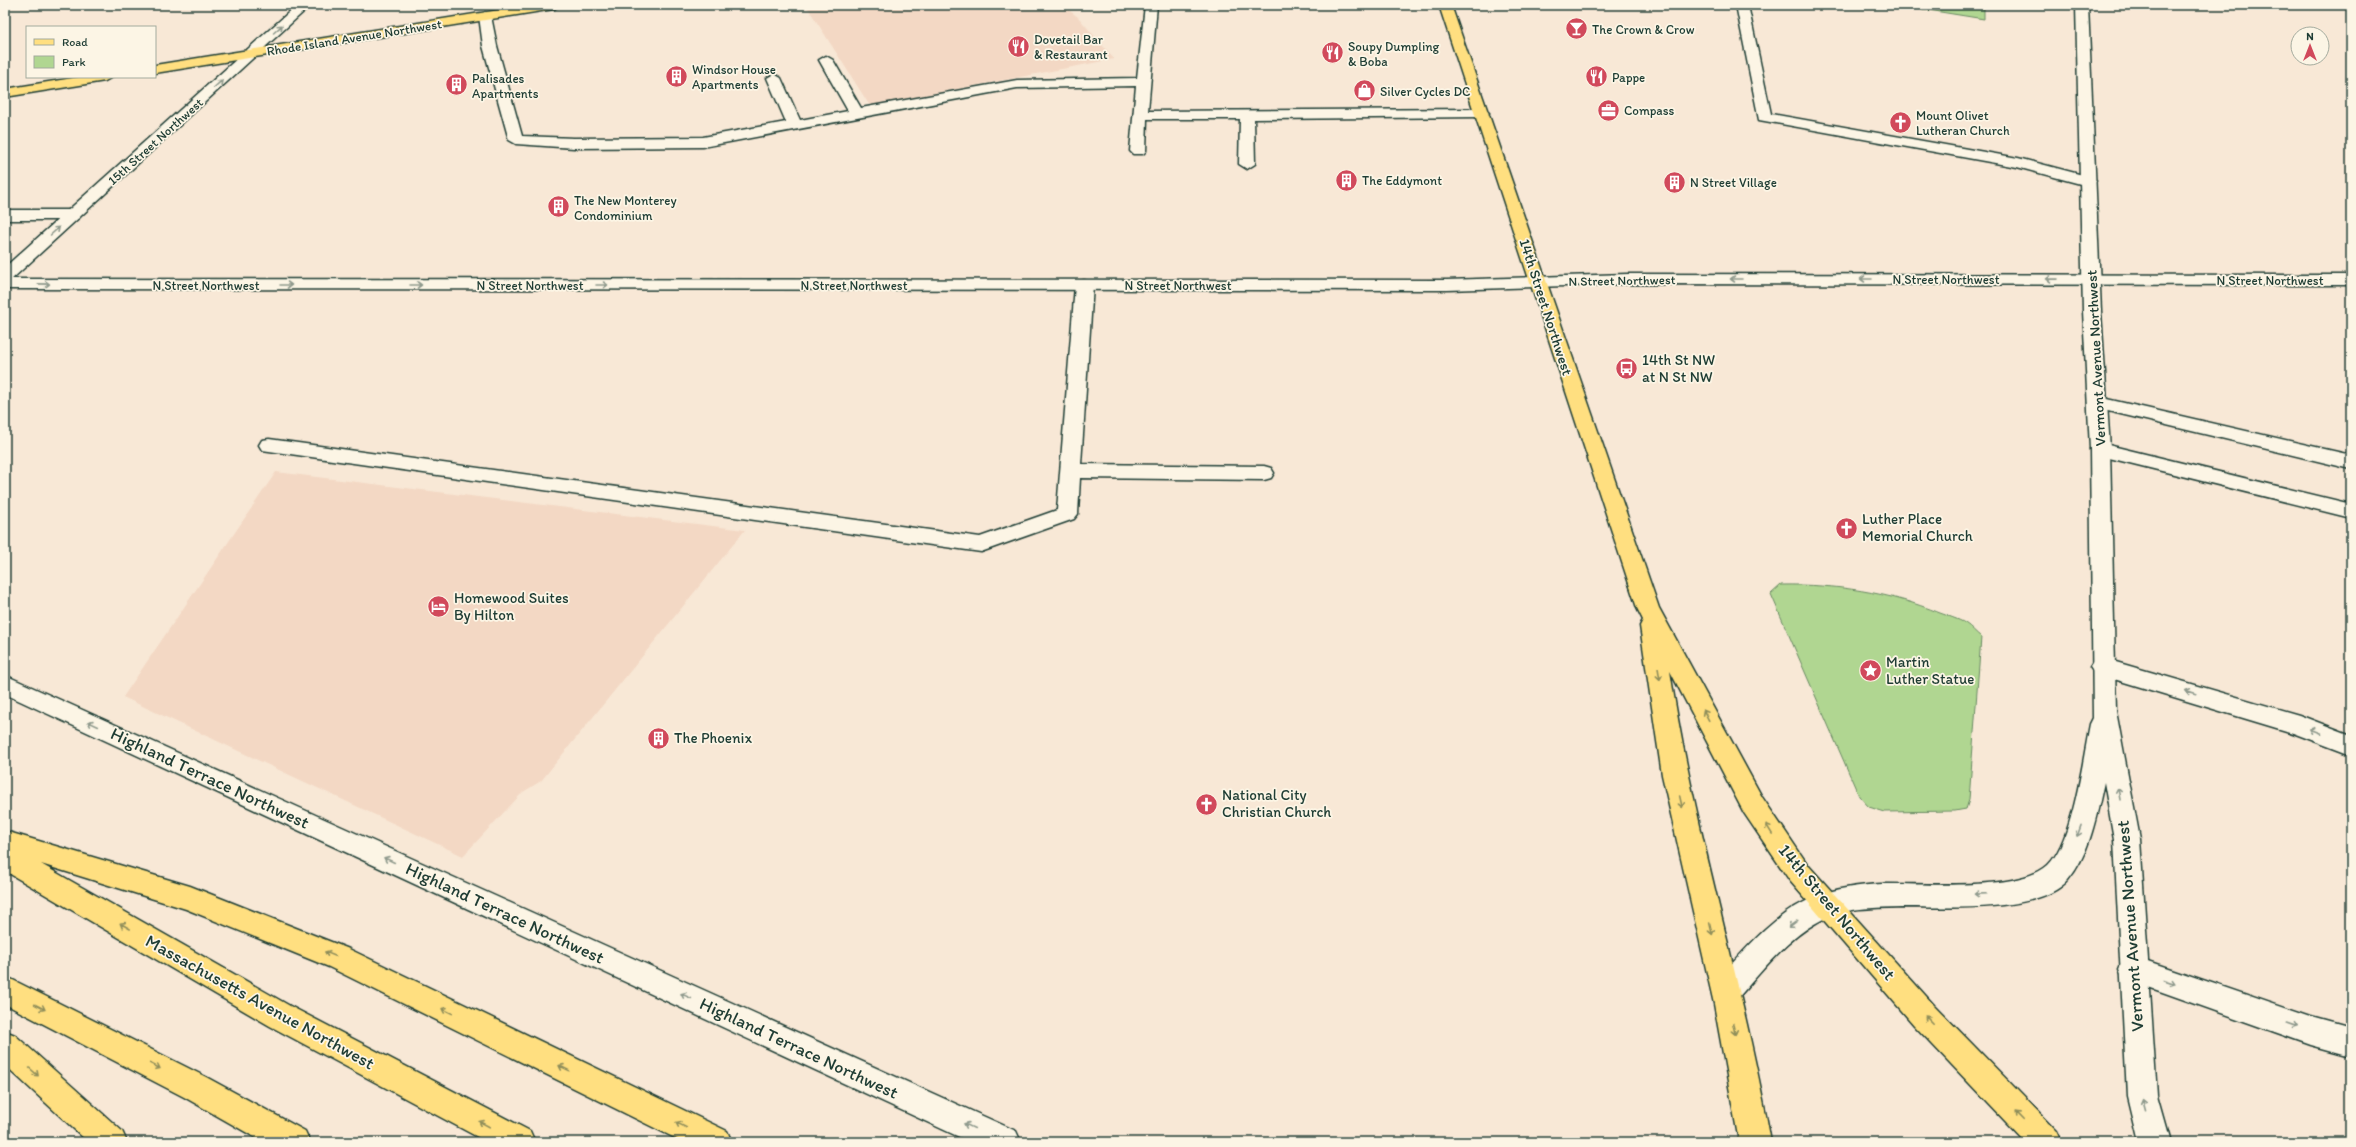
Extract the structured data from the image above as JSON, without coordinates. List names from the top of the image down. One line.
{"streets":{"main road":["Rhode Island Avenue Northwest","14th Street Northwest","Massachusetts Avenue Northwest"],"street":["15th Street Northwest","N Street Northwest","Vermont Avenue Northwest","Highland Terrace Northwest"]},"crossings":[["Rhode Island Avenue Northwest","15th Street Northwest"],["N Street Northwest","14th Street Northwest"],["N Street Northwest","Vermont Avenue Northwest"],["14th Street Northwest","Vermont Avenue Northwest"]],"one_way":["15th Street Northwest","Highland Terrace Northwest"],"places":{"bar":["The Crown & Crow"],"restaurant":["Dovetail Bar & Restaurant","Soupy Dumpling & Boba","Pappe"],"building":["Windsor House Apartments","Palisades Apartments","The Eddymont","N Street Village","The New Monterey Condominium","The Phoenix"],"shop":["Silver Cycles DC"],"office":["Compass"],"church":["Mount Olivet Lutheran Church","Luther Place Memorial Church","National City Christian Church"],"bus stop":["14th St NW at N St NW"],"hotel":["Homewood Suites By Hilton"],"place":["Martin Luther Statue"]},"legend":["Road","Park"],"north":"top"}
